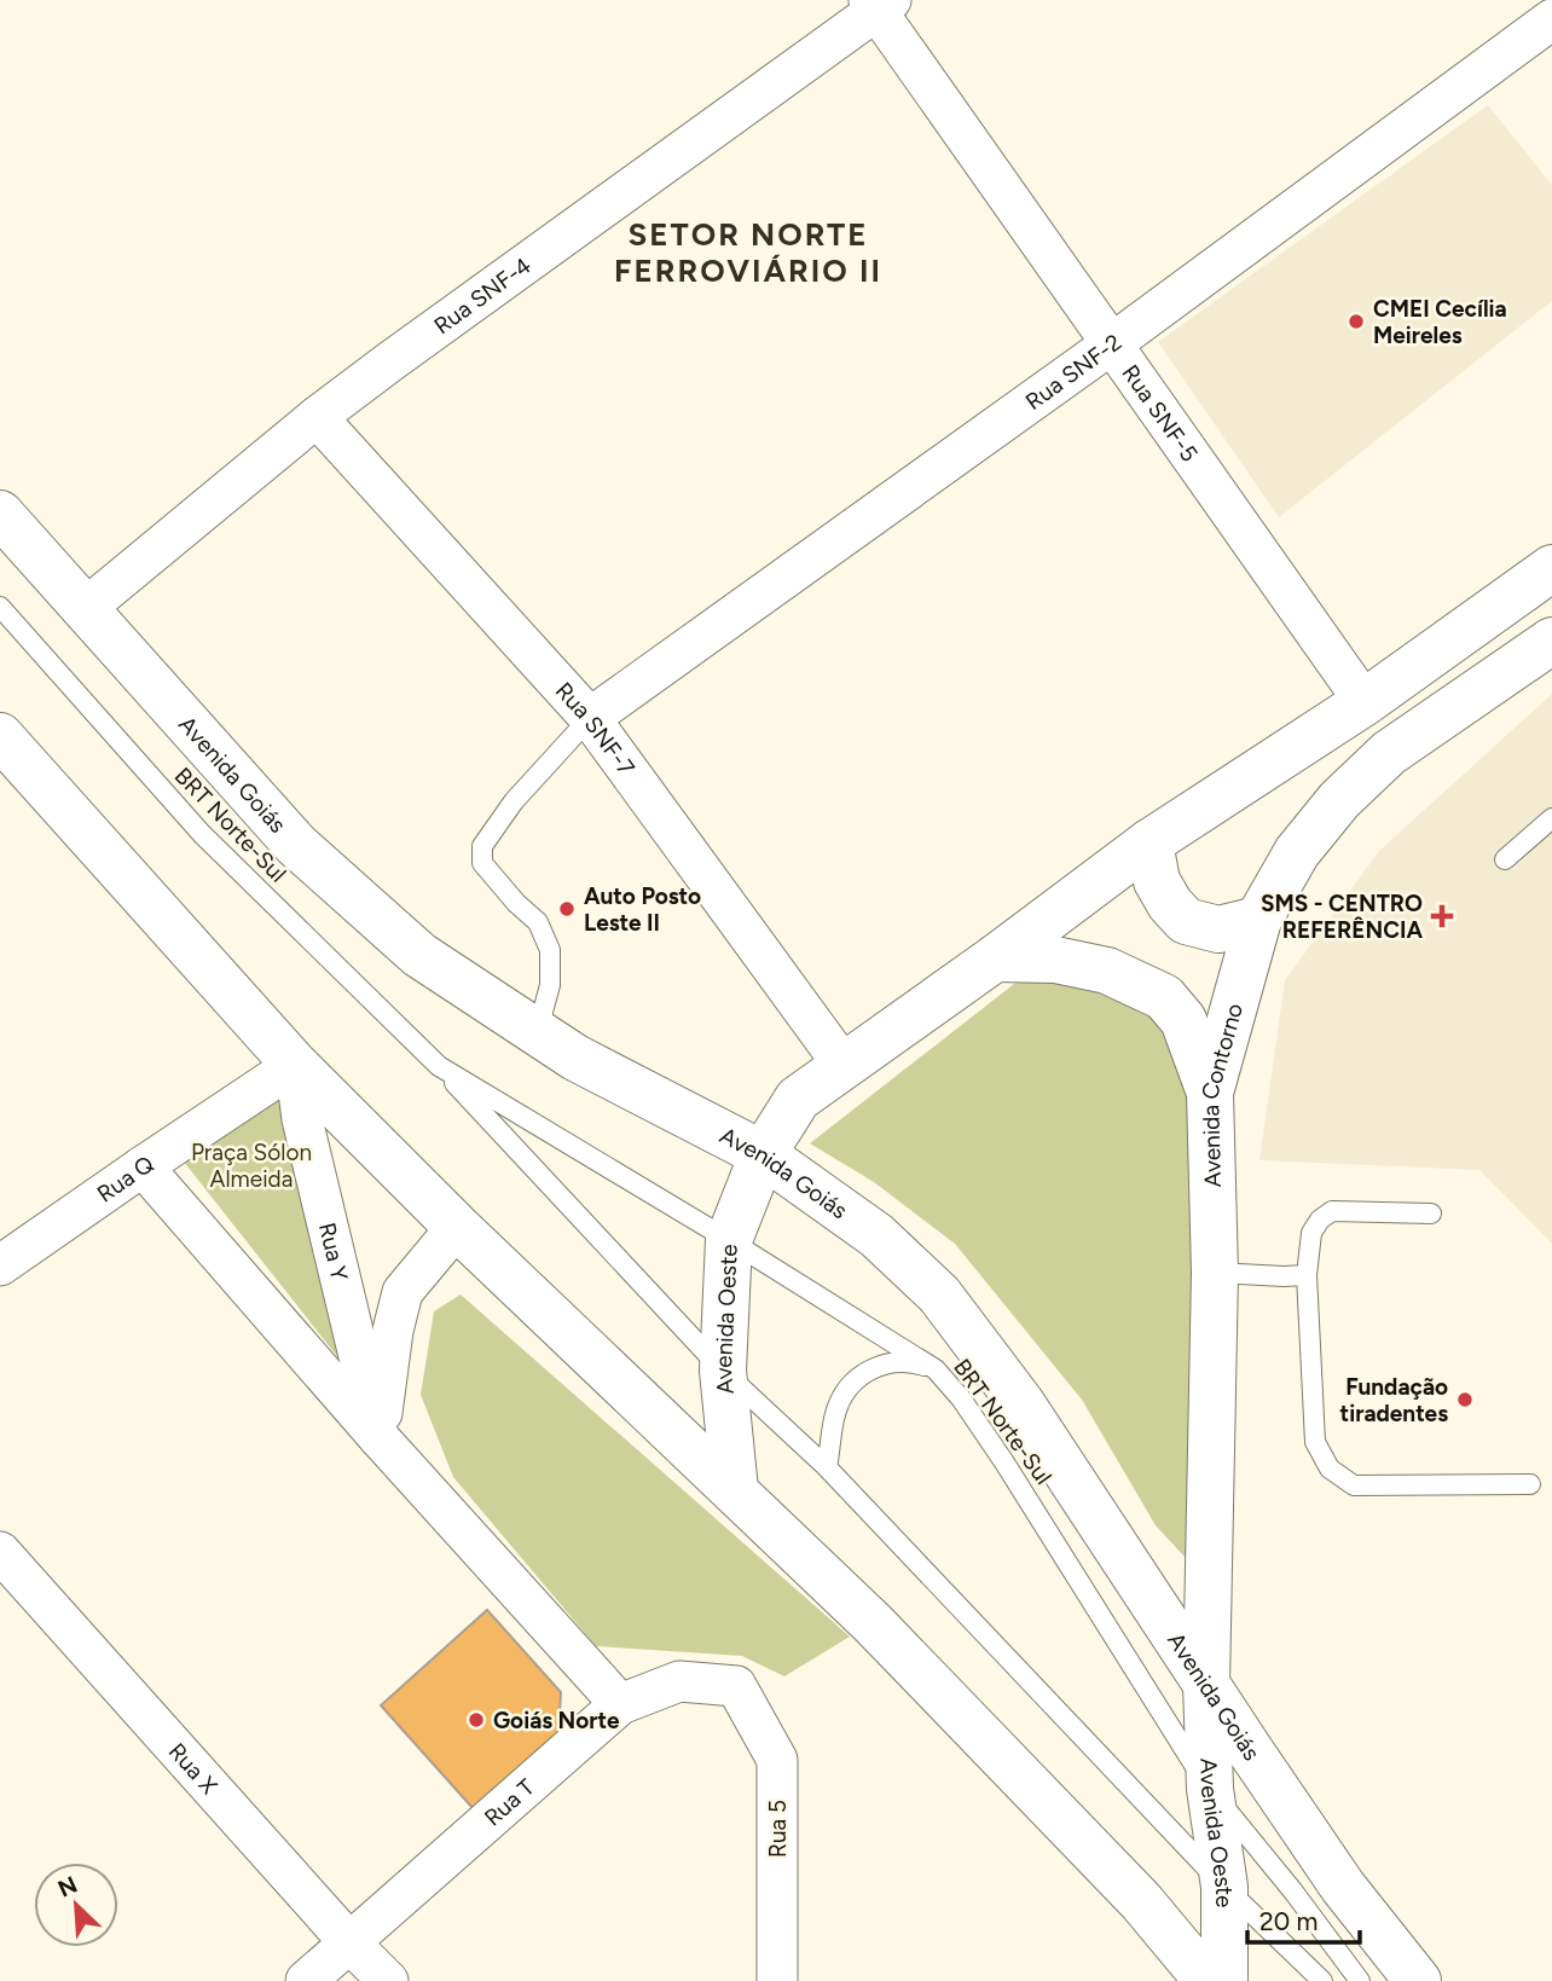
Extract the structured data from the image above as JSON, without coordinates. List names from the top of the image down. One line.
{"streets":{"main road":["Avenida Goiás","Avenida Contorno","Avenida Oeste"],"street":["Rua SNF-4","Rua SNF-2","Rua SNF-5","Rua SNF-7","Rua Q","Rua Y","Rua X","Rua T","Rua 5"],"lane":["BRT Norte-Sul"]},"crossings":[["Rua SNF-4","Rua SNF-5"],["Rua SNF-4","Rua SNF-7"],["Rua SNF-4","Avenida Goiás"],["Rua SNF-2","Rua SNF-5"],["Rua SNF-2","Rua SNF-7"],["Avenida Goiás","Avenida Contorno"],["Avenida Goiás","Avenida Oeste"],["BRT Norte-Sul","Avenida Oeste"],["Avenida Contorno","Avenida Oeste"],["Rua Q","Rua Y"],["Rua Y","Rua T"],["Rua X","Rua T"],["Rua T","Rua 5"]],"districts":["SETOR NORTE FERROVIÁRIO II"],"parks":["Praça Sólon Almeida"],"places":{"other":["CMEI Cecília Meireles","Auto Posto Leste II","Fundação tiradentes","Goiás Norte"],"health":["SMS - CENTRO REFERÊNCIA"]},"scale_bar":"20 m","north":"top left"}
